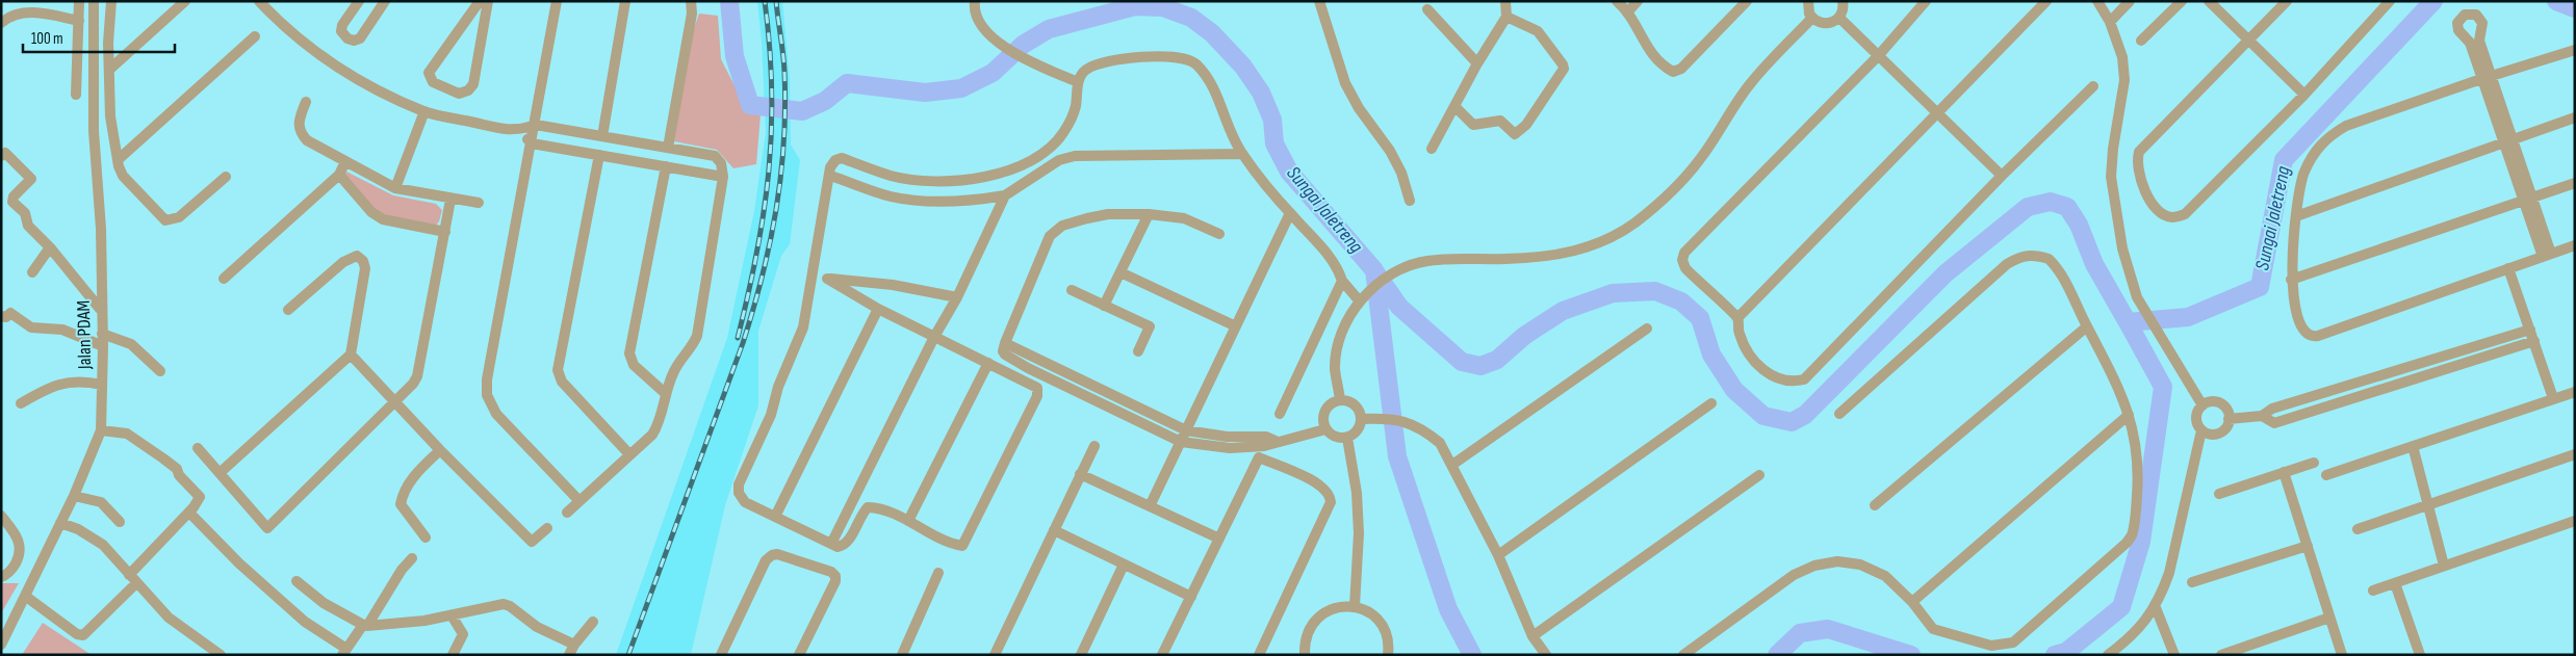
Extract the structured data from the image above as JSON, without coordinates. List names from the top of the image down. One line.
{"streets":{"street":["Jalan PDAM"]},"water":["Sungai Jaletreng"],"scale_bar":"100 m"}
